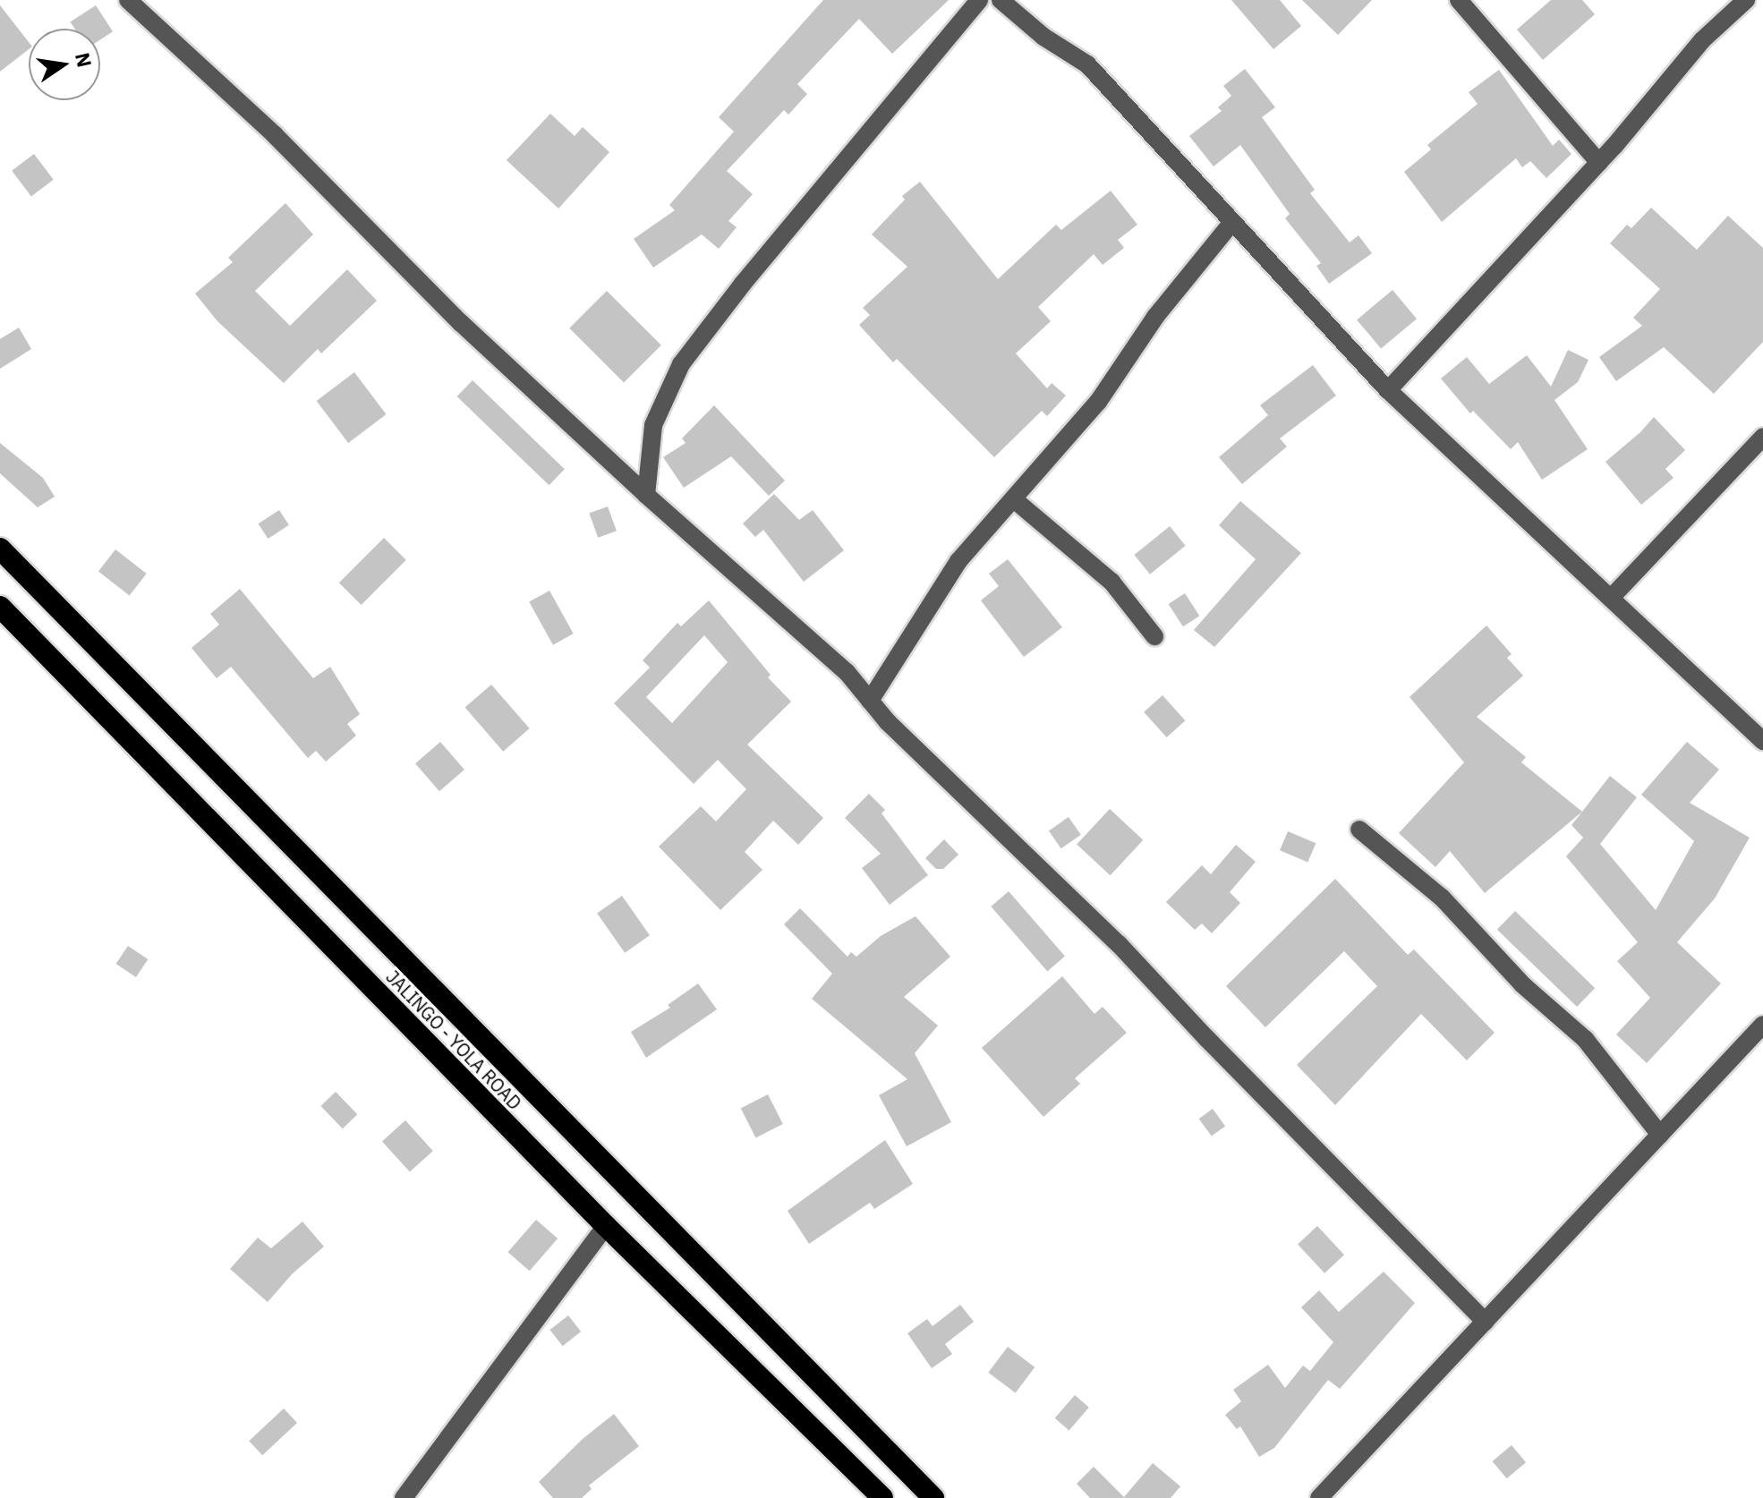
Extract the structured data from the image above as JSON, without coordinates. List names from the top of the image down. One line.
{"streets":{"highway":["JALINGO - YOLA ROAD"]},"north":"right"}
